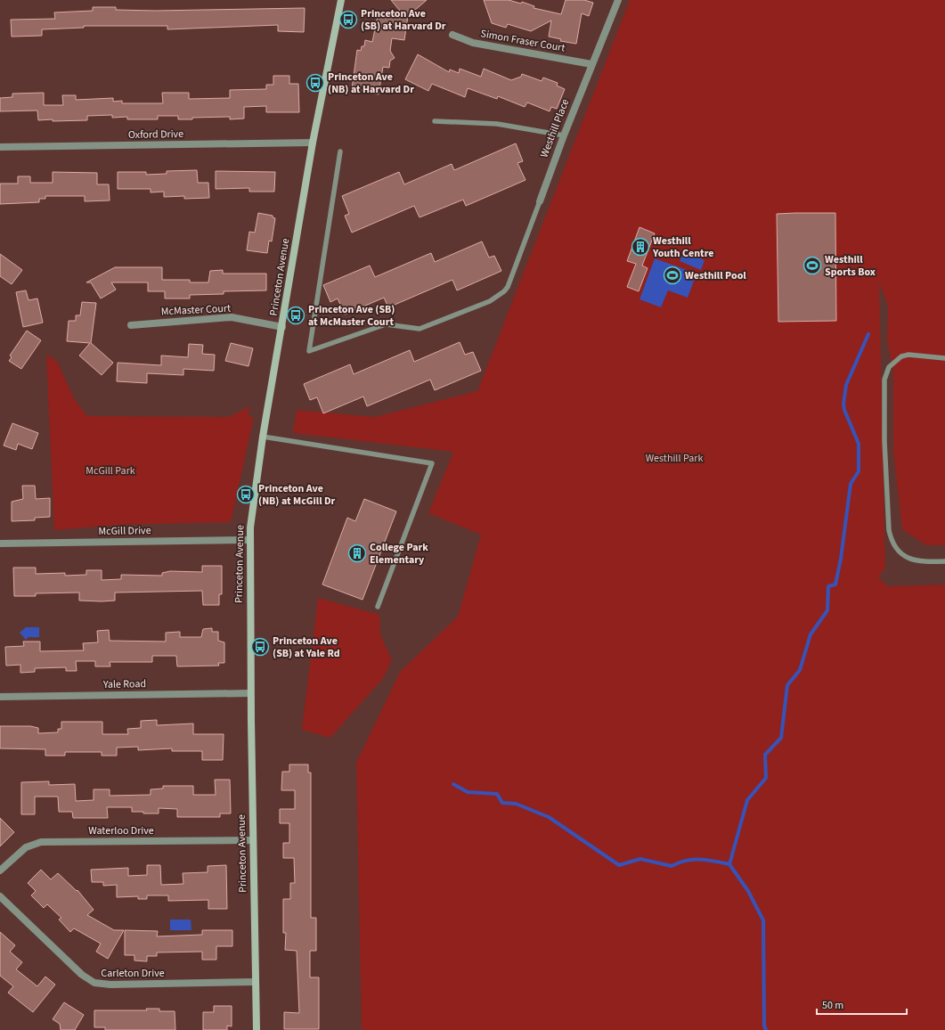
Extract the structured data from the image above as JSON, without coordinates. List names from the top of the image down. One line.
{"streets":{"street":["Simon Fraser Court","Westhill Place","Oxford Drive","Princeton Avenue","McMaster Court","McGill Drive","Yale Road","Waterloo Drive","Carleton Drive"]},"crossings":[["Simon Fraser Court","Westhill Place"],["Oxford Drive","Princeton Avenue"],["Princeton Avenue","McMaster Court"],["Princeton Avenue","McGill Drive"],["Princeton Avenue","Yale Road"],["Princeton Avenue","Waterloo Drive"],["Princeton Avenue","Carleton Drive"]],"parks":["Westhill Park","McGill Park"],"places":{"bus stop":["Princeton Ave (SB) at Harvard Dr","Princeton Ave (NB) at Harvard Dr","Princeton Ave (SB) at McMaster Court","Princeton Ave (NB) at McGill Dr","Princeton Ave (SB) at Yale Rd"],"building":["Westhill Youth Centre","College Park Elementary"],"sports":["Westhill Sports Box","Westhill Pool"]},"scale_bar":"50 m"}
